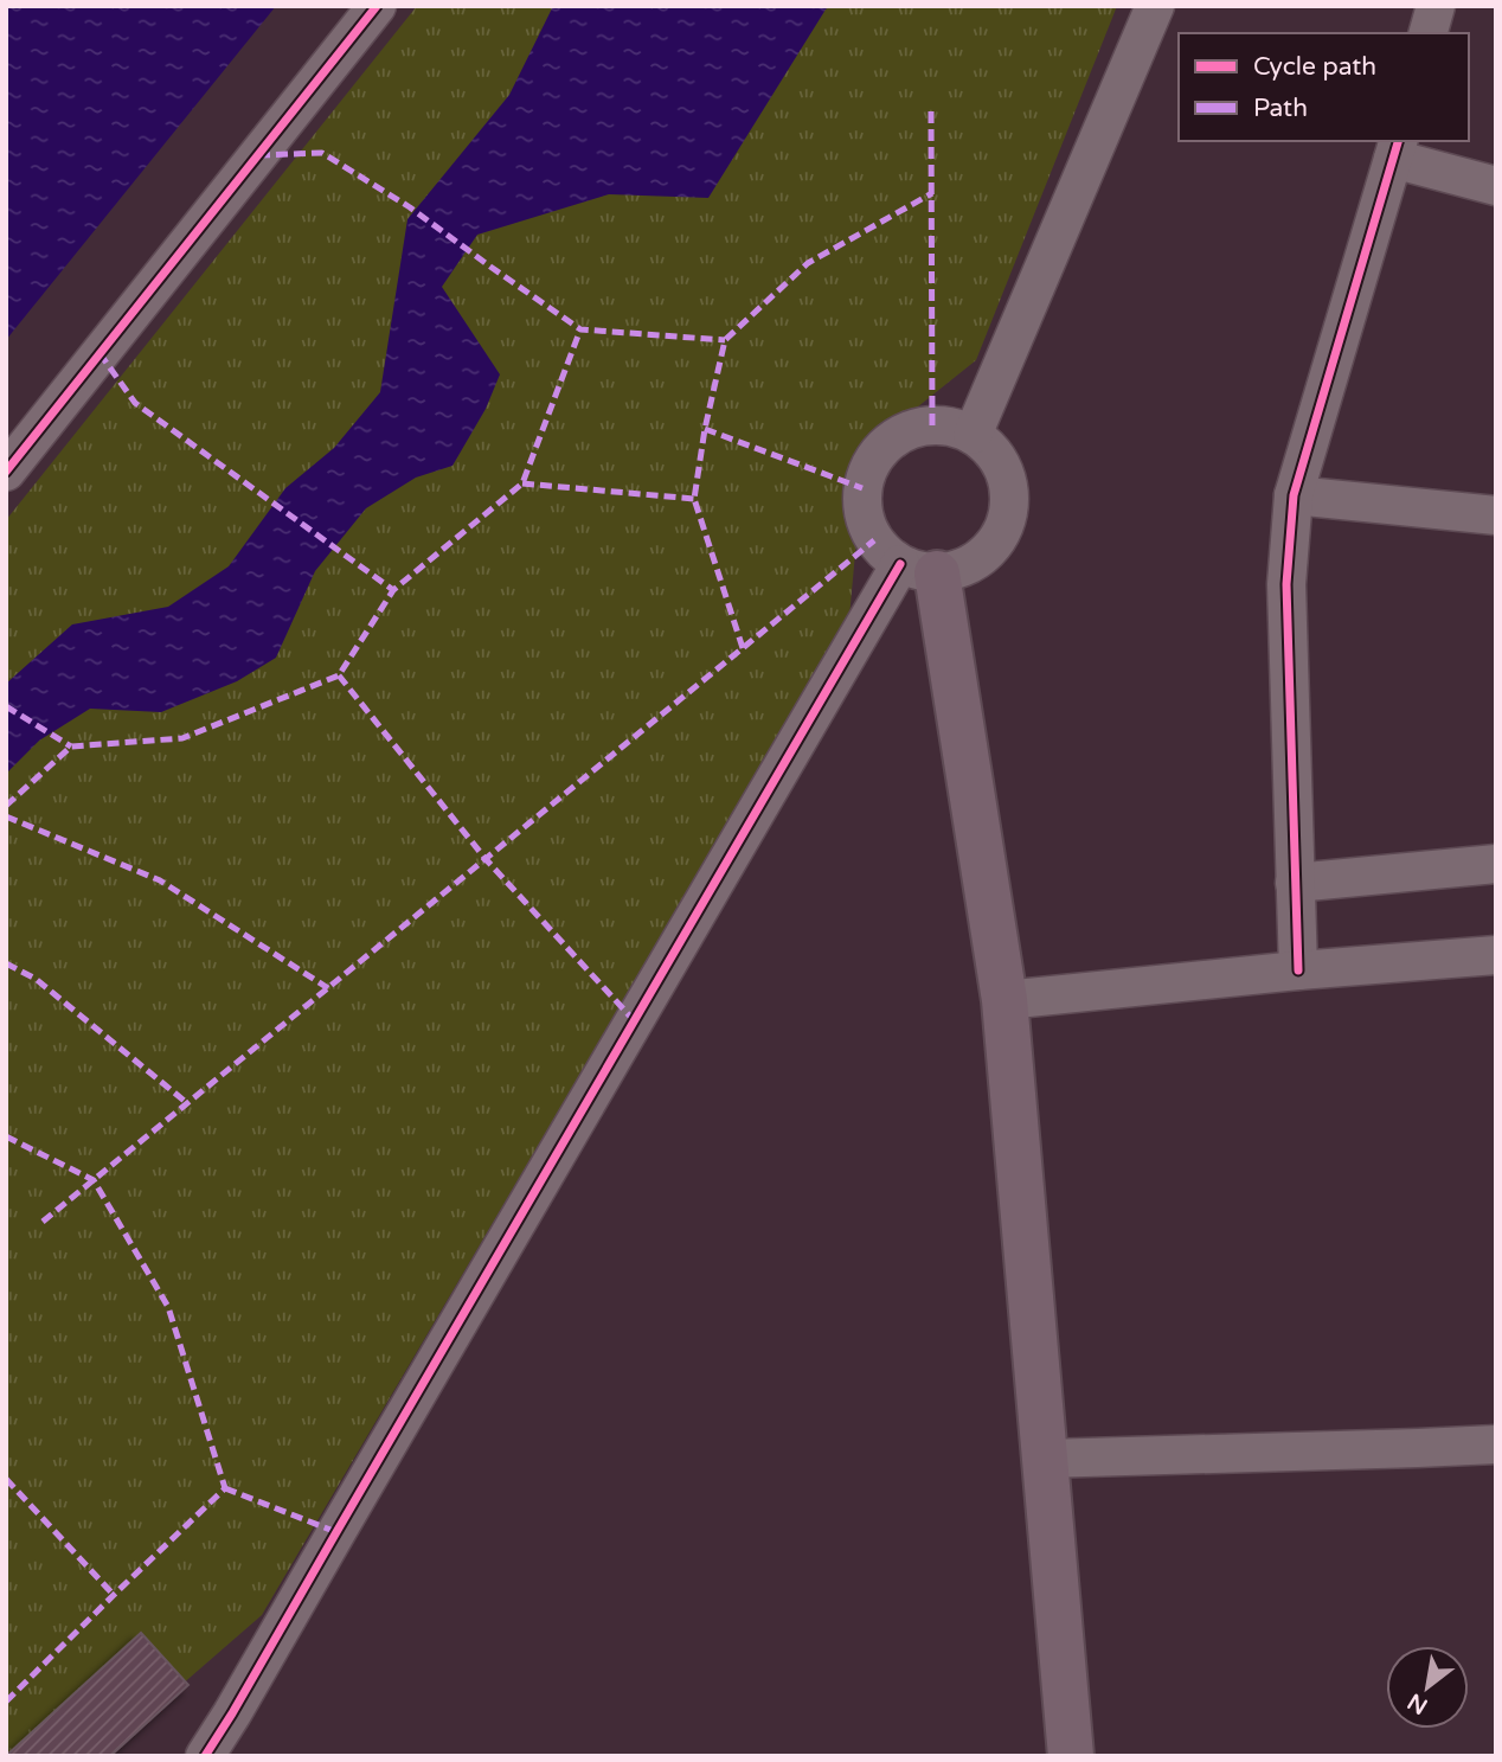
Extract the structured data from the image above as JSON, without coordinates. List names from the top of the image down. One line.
{"legend":["Cycle path","Path"],"north":"bottom left"}
